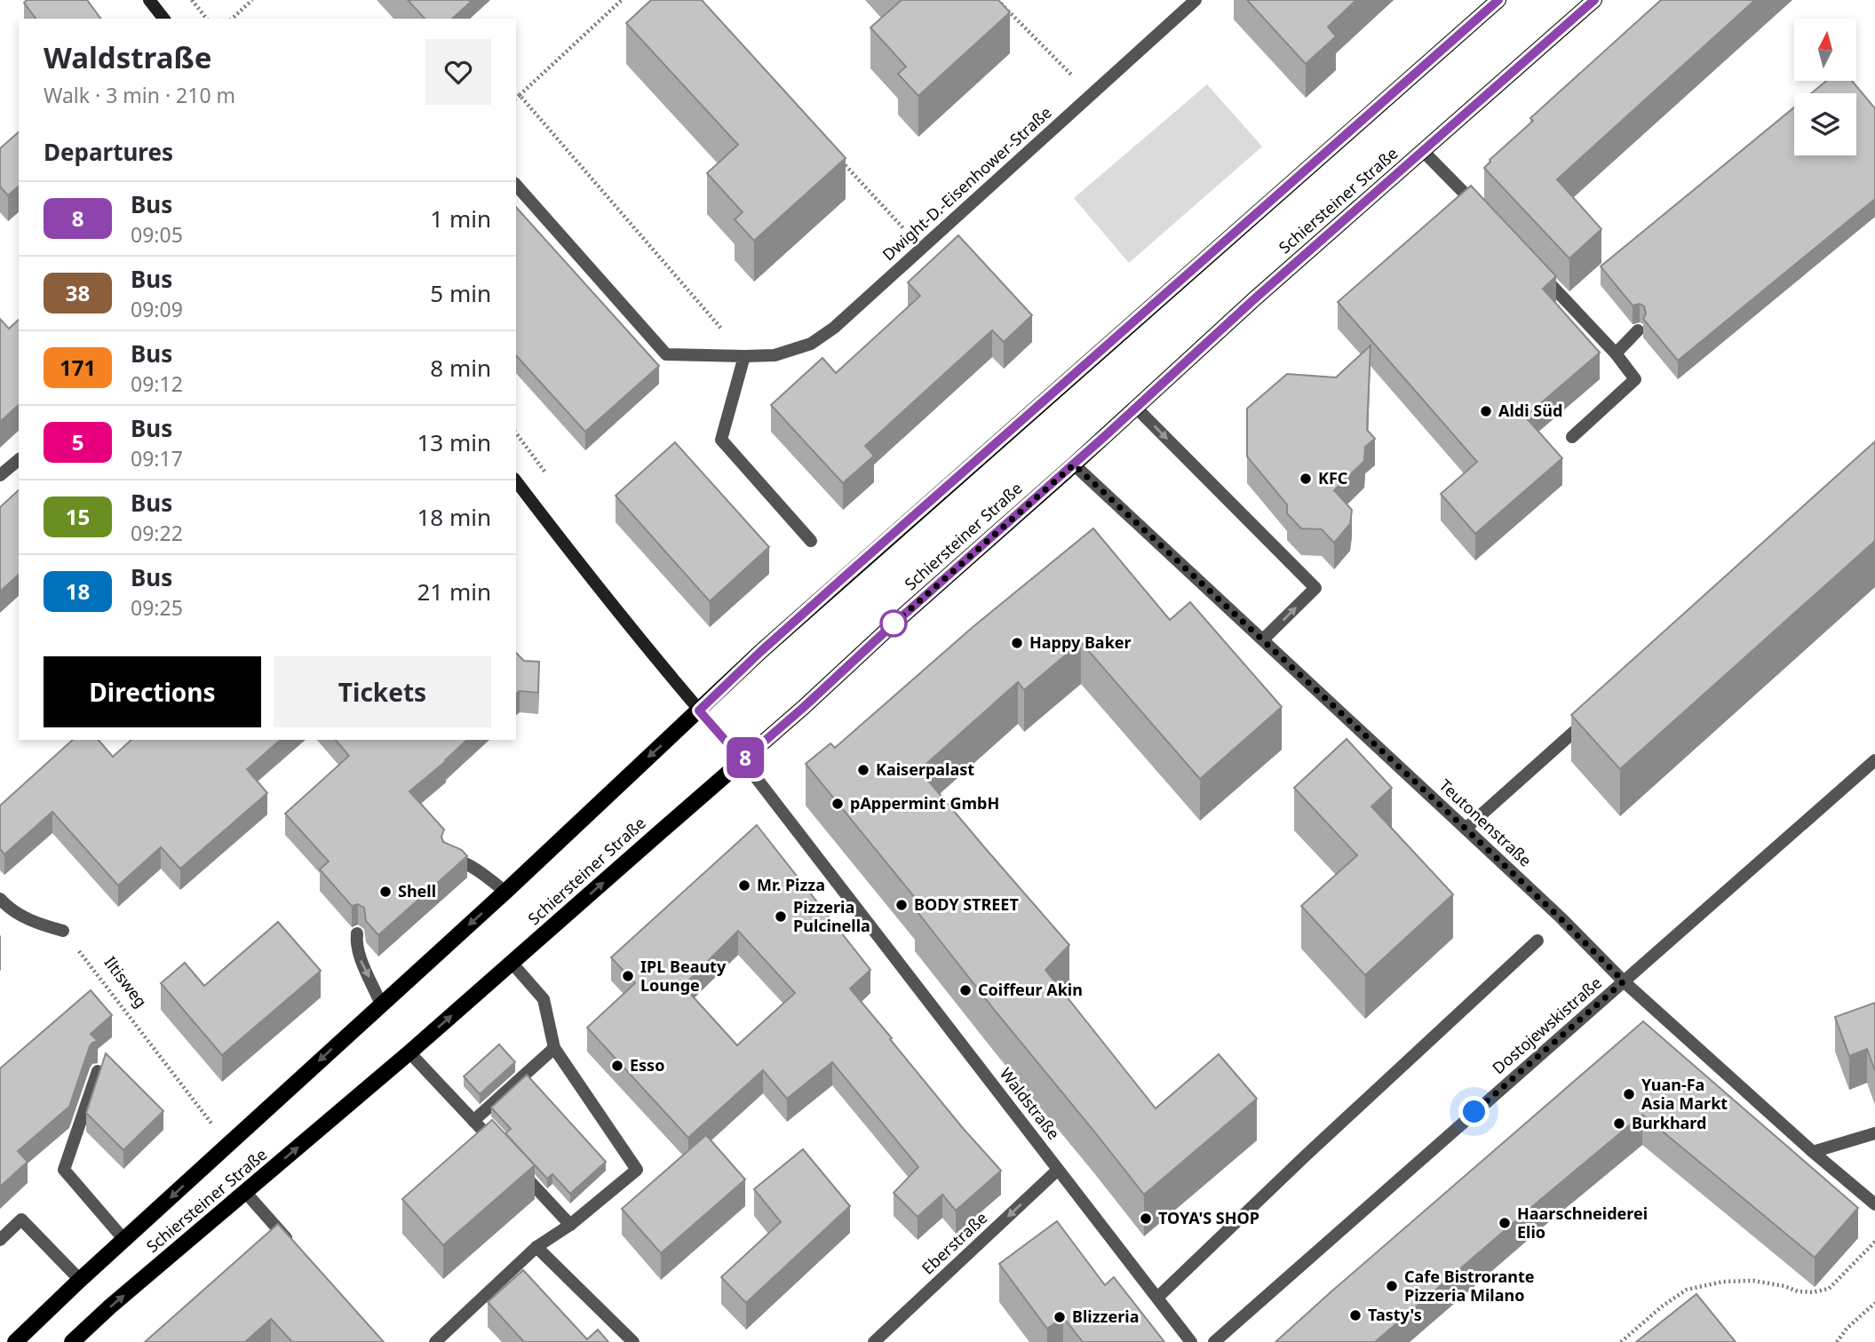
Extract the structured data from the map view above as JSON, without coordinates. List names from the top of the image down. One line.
{"streets":{"main road":["Schiersteiner Straße"],"street":["Dwight-D.-Eisenhower-Straße","Teutonenstraße","Dostojewskistraße","Waldstraße","Eberstraße"],"path":["Iltisweg"]},"crossings":[["Schiersteiner Straße","Teutonenstraße"],["Schiersteiner Straße","Waldstraße"],["Teutonenstraße","Dostojewskistraße"],["Waldstraße","Eberstraße"]],"one_way":["Eberstraße"],"places":["Aldi Süd","KFC","Happy Baker","Kaiserpalast","pAppermint GmbH","Mr. Pizza","Shell","BODY STREET","Pizzeria Pulcinella","IPL Beauty Lounge","Coiffeur Akin","Esso","Yuan-Fa Asia Markt","Burkhard","TOYA'S SHOP","Haarschneiderei Elio","Cafe Bistrorante Pizzeria Milano","Tasty's","Blizzeria"],"lines":["bus line 8"],"north":"top","page":{"on_map":"8","heading":[["Waldstraße","Walk · 3 min · 210 m"],"Departures"],"list":[{"mark":"8","name":"Bus","note":"09:05","value":"1 min"},{"mark":"38","name":"Bus","note":"09:09","value":"5 min"},{"mark":"171","name":"Bus","note":"09:12","value":"8 min"},{"mark":"5","name":"Bus","note":"09:17","value":"13 min"},{"mark":"15","name":"Bus","note":"09:22","value":"18 min"},{"mark":"18","name":"Bus","note":"09:25","value":"21 min"}],"buttons":["Directions","Tickets"]}}
